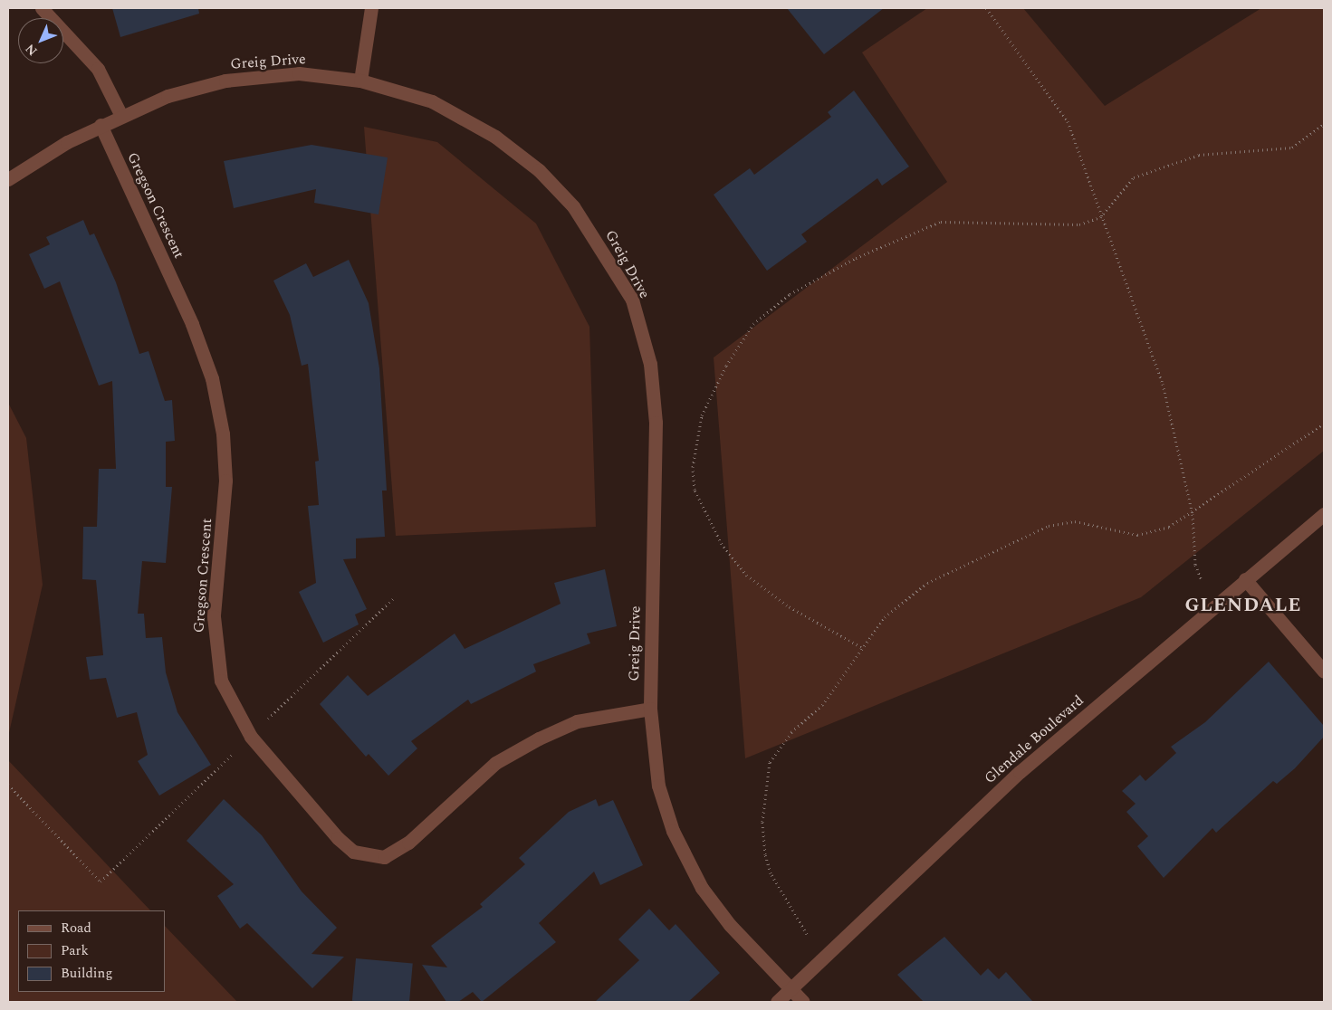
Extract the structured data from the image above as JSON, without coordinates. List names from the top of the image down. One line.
{"streets":{"street":["Greig Drive","Gregson Crescent","Glendale Boulevard"]},"crossings":[["Greig Drive","Gregson Crescent"],["Greig Drive","Glendale Boulevard"]],"districts":["GLENDALE"],"legend":["Road","Park","Building"],"north":"bottom left"}
